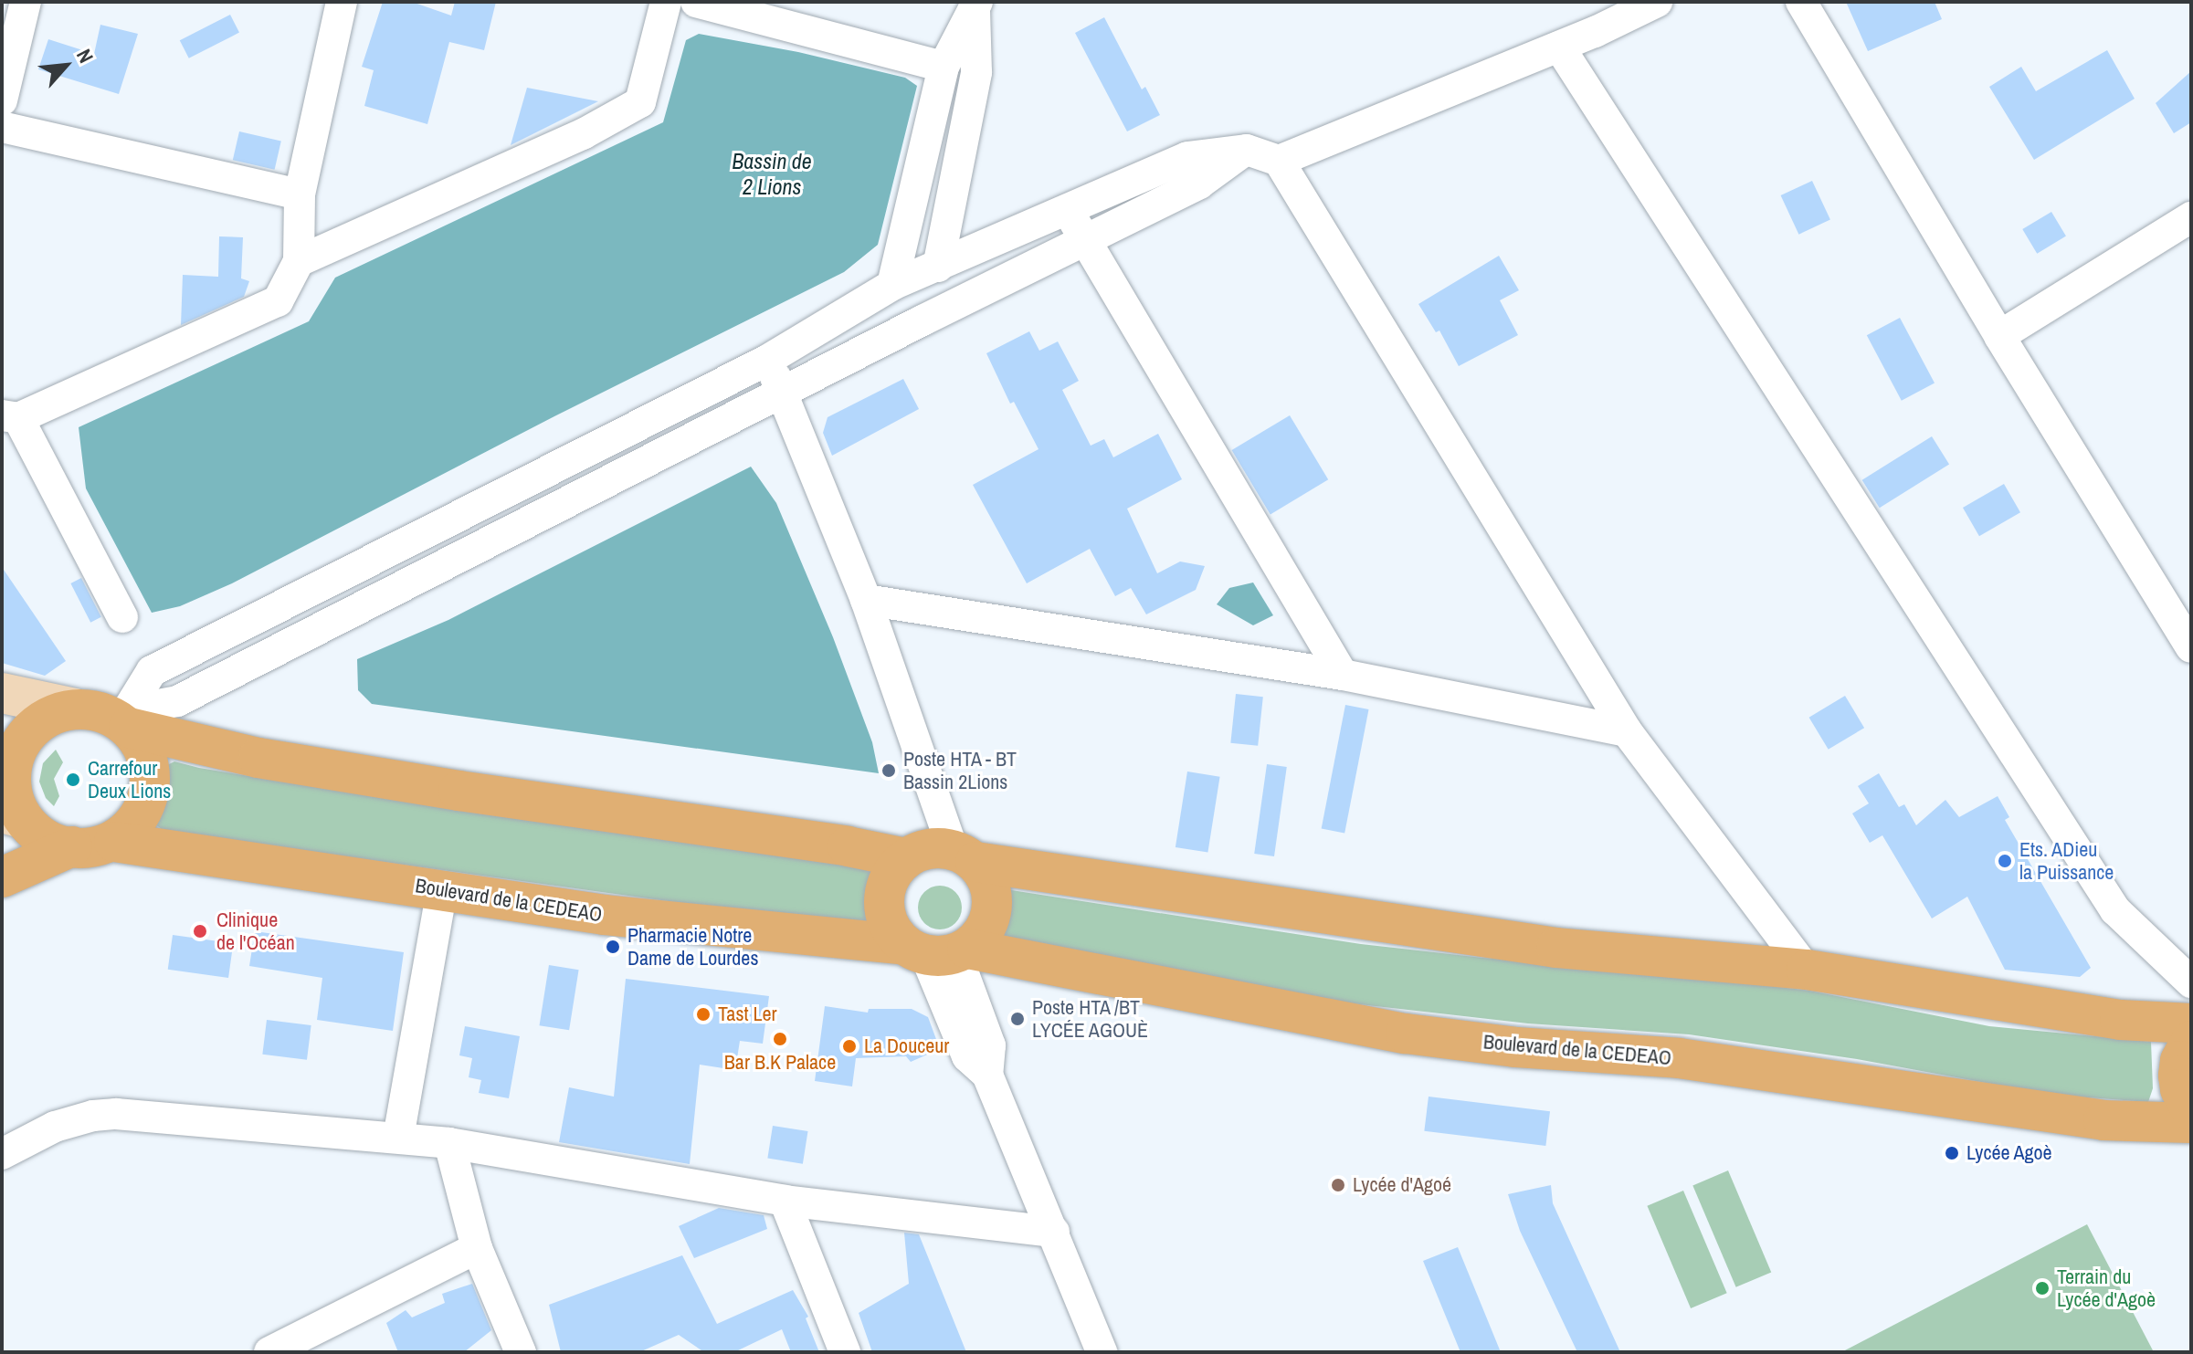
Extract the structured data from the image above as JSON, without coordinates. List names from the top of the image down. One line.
{"streets":{"main road":["Boulevard de la CEDEAO"]},"water":["Bassin de 2 Lions"],"places":["Poste HTA - BT Bassin 2Lions","Carrefour Deux Lions","Ets. ADieu la Puissance","Clinique de l'Océan","Pharmacie Notre Dame de Lourdes","Tast Ler","Poste HTA /BT LYCÉE AGOUÈ","Bar B.K Palace","La Douceur","Lycée Agoè","Lycée d'Agoé","Terrain du Lycée d'Agoè"],"north":"top right"}
